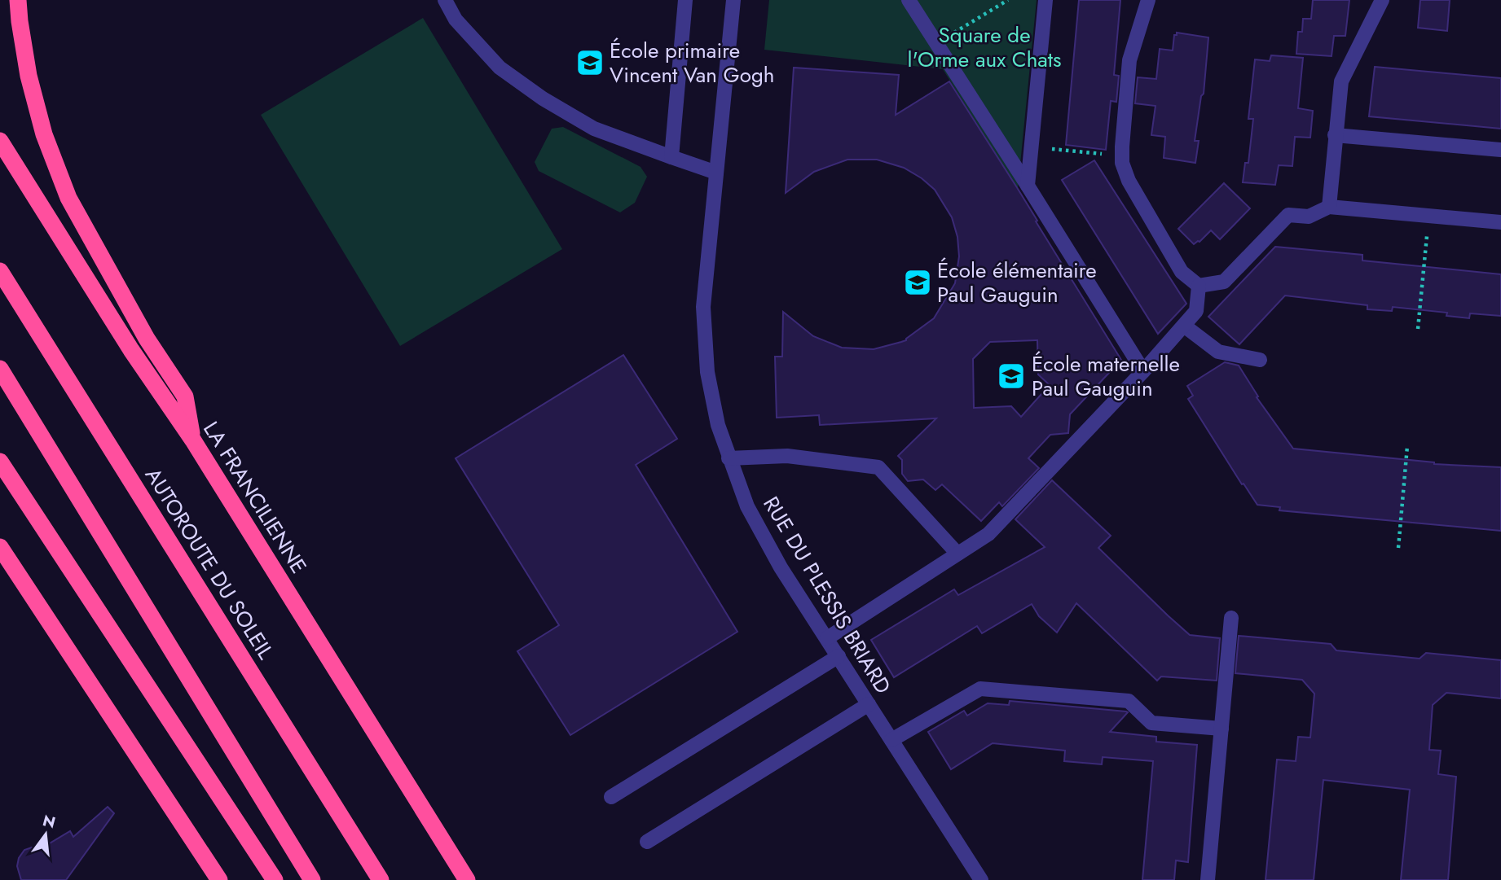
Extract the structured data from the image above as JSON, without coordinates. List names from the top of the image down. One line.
{"streets":{"highway":["LA FRANCILIENNE","AUTOROUTE DU SOLEIL"],"street":["RUE DU PLESSIS BRIARD"]},"parks":["Square de l'Orme aux Chats"],"places":{"school or university":["École primaire Vincent Van Gogh","École élémentaire Paul Gauguin","École maternelle Paul Gauguin"]},"north":"top"}
